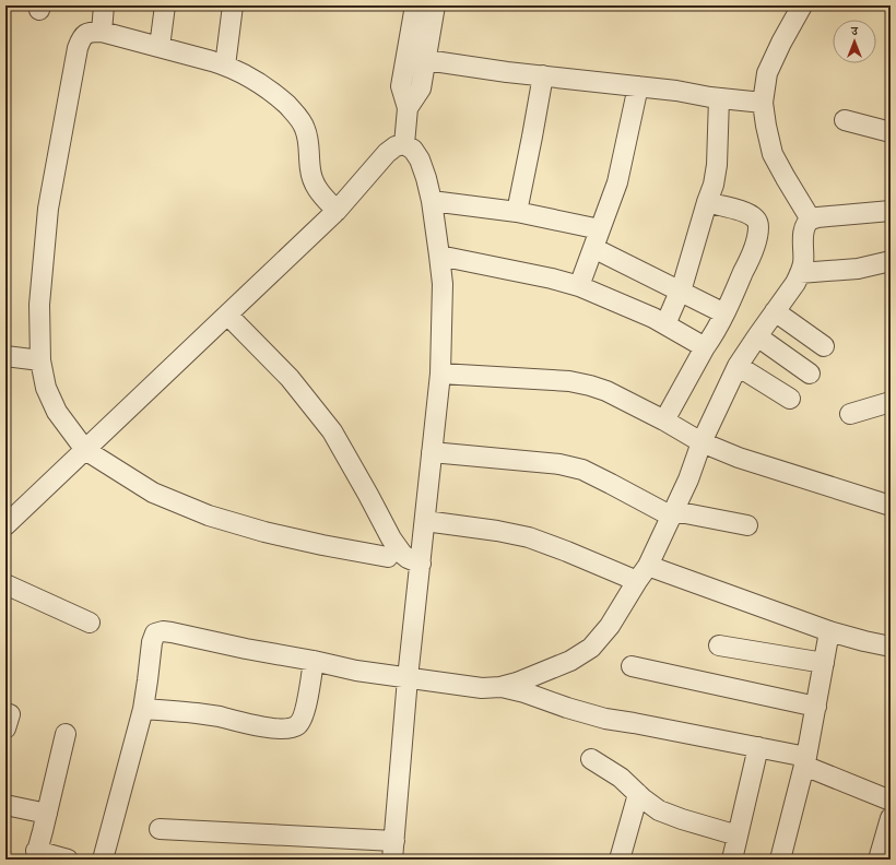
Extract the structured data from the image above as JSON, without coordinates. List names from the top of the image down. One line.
{"north":"top"}
